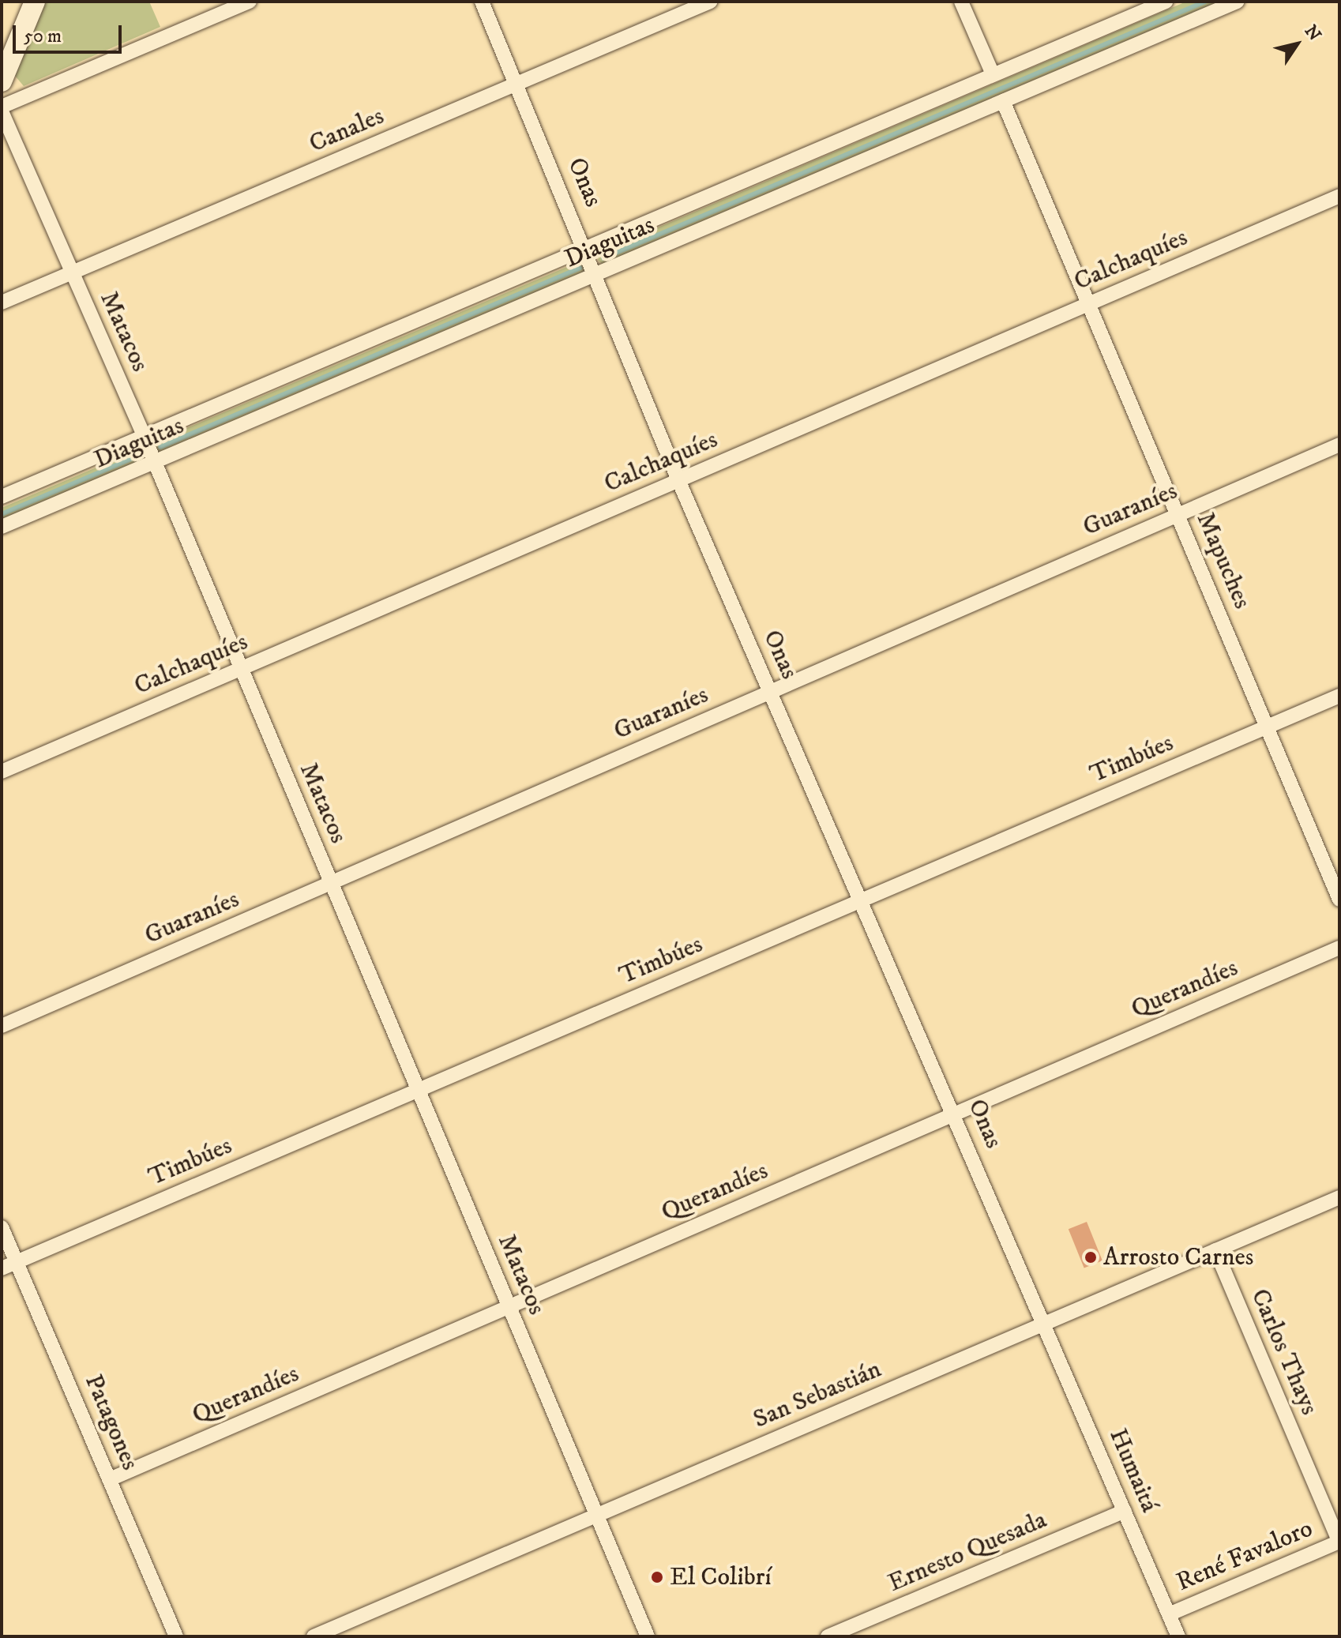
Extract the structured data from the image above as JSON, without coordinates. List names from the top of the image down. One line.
{"streets":{"street":["Canales","Onas","Diaguitas","Calchaquíes","Matacos","Guaraníes","Mapuches","Timbúes","Querandíes","Carlos Thays","San Sebastián","Patagones","Humaitá","Ernesto Quesada","René Favaloro"]},"crossings":[["Canales","Onas"],["Canales","Matacos"],["Onas","Diaguitas"],["Onas","Calchaquíes"],["Onas","Guaraníes"],["Onas","Timbúes"],["Onas","Querandíes"],["Onas","San Sebastián"],["Onas","Humaitá"],["Diaguitas","Matacos"],["Diaguitas","Mapuches"],["Calchaquíes","Matacos"],["Calchaquíes","Mapuches"],["Matacos","Guaraníes"],["Matacos","Timbúes"],["Matacos","Querandíes"],["Matacos","San Sebastián"],["Guaraníes","Mapuches"],["Mapuches","Timbúes"],["Timbúes","Patagones"],["Querandíes","Patagones"],["Carlos Thays","San Sebastián"],["Carlos Thays","René Favaloro"],["San Sebastián","Humaitá"],["Humaitá","Ernesto Quesada"],["Humaitá","René Favaloro"]],"places":["Arrosto Carnes","El Colibrí"],"scale_bar":"50 m","north":"top right"}
